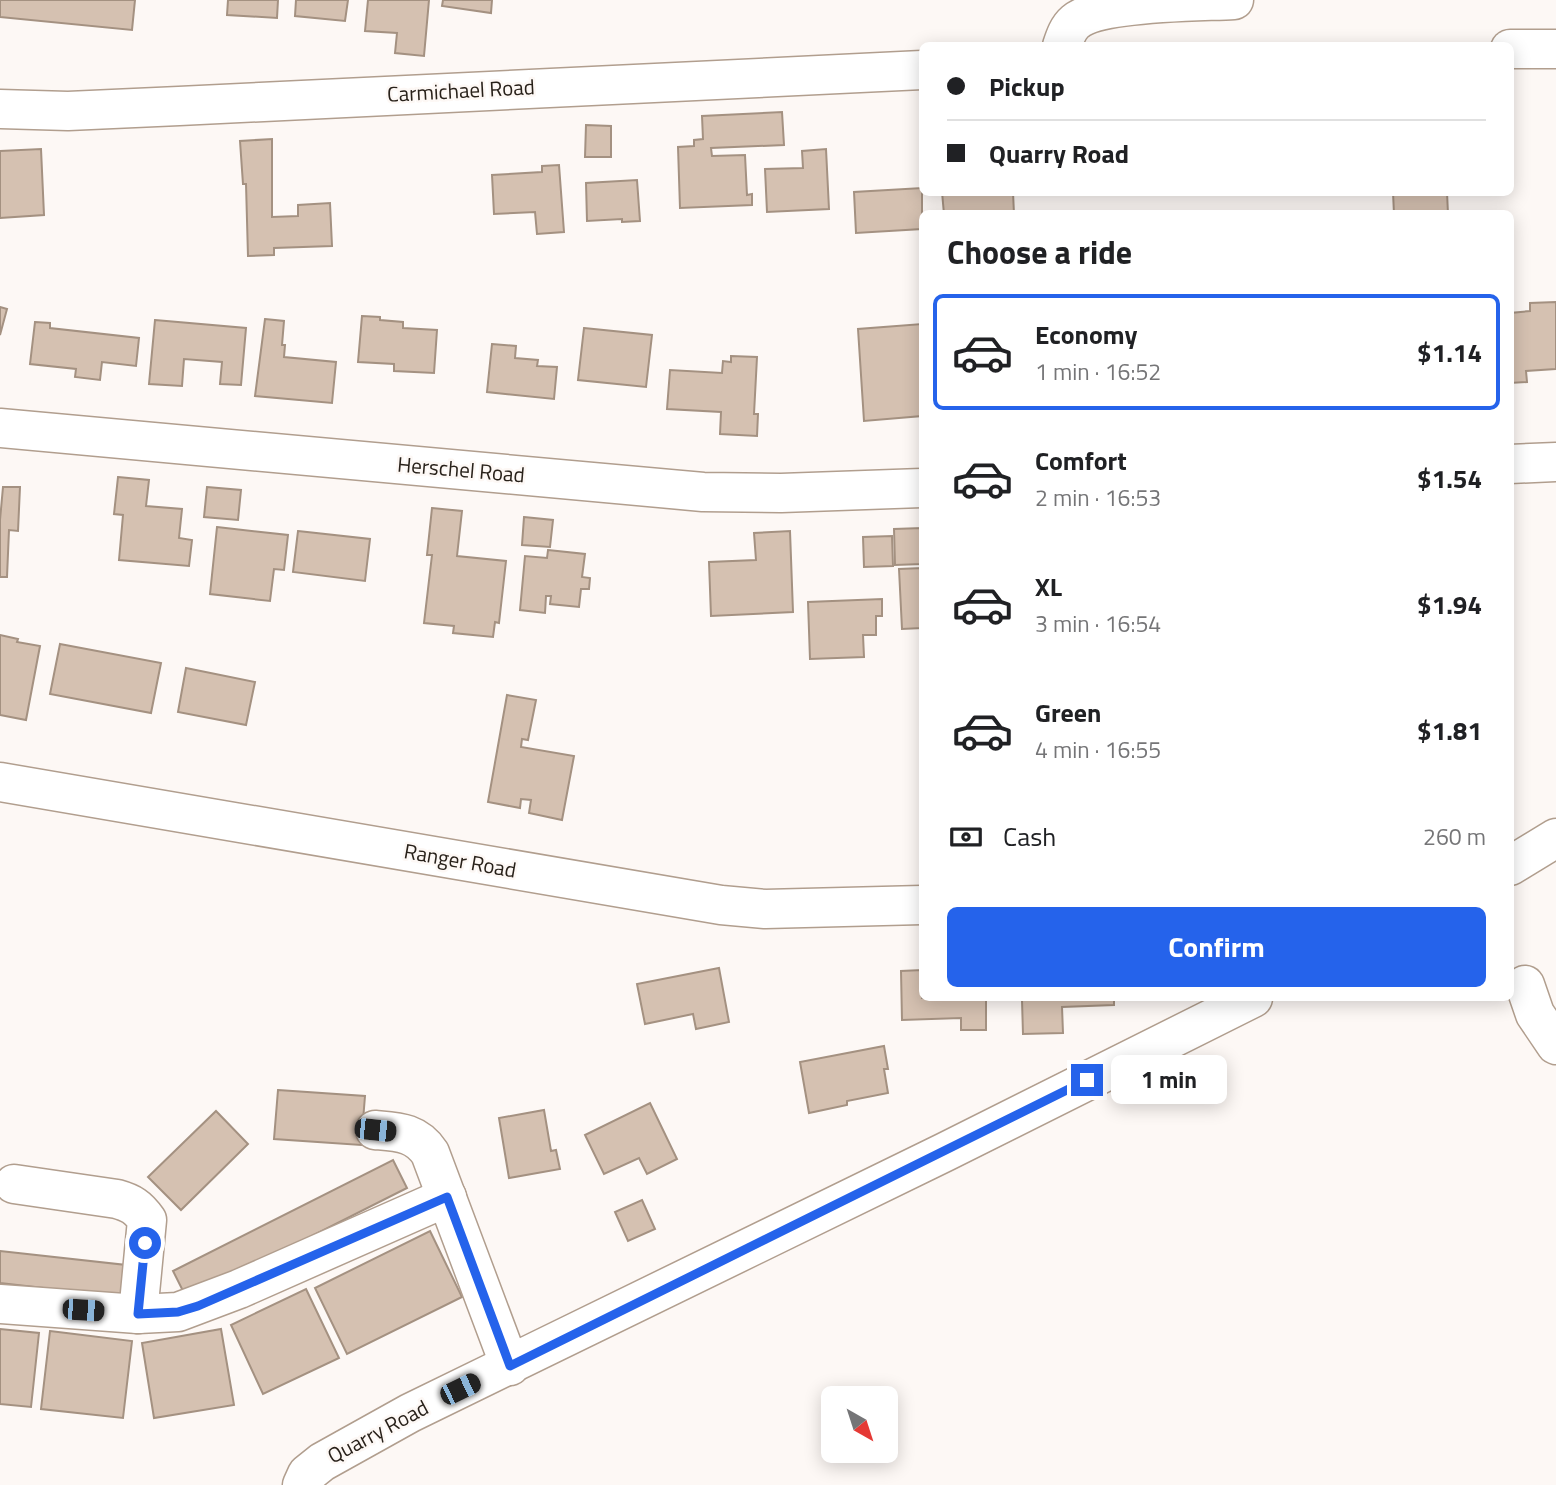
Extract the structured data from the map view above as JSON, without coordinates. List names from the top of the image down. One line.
{"streets":{"street":["Carmichael Road","Herschel Road","Ranger Road","Quarry Road"]},"north":"bottom right","page":{"banner":["Pickup","Quarry Road"],"heading":"Choose a ride","list":[{"name":"Economy","note":"1 min · 16:52","value":"$1.14"},{"name":"Comfort","note":"2 min · 16:53","value":"$1.54"},{"name":"XL","note":"3 min · 16:54","value":"$1.94"},{"name":"Green","note":"4 min · 16:55","value":"$1.81"}],"pay":["Cash","260 m"],"buttons":"Confirm","bubble":"1 min"}}
